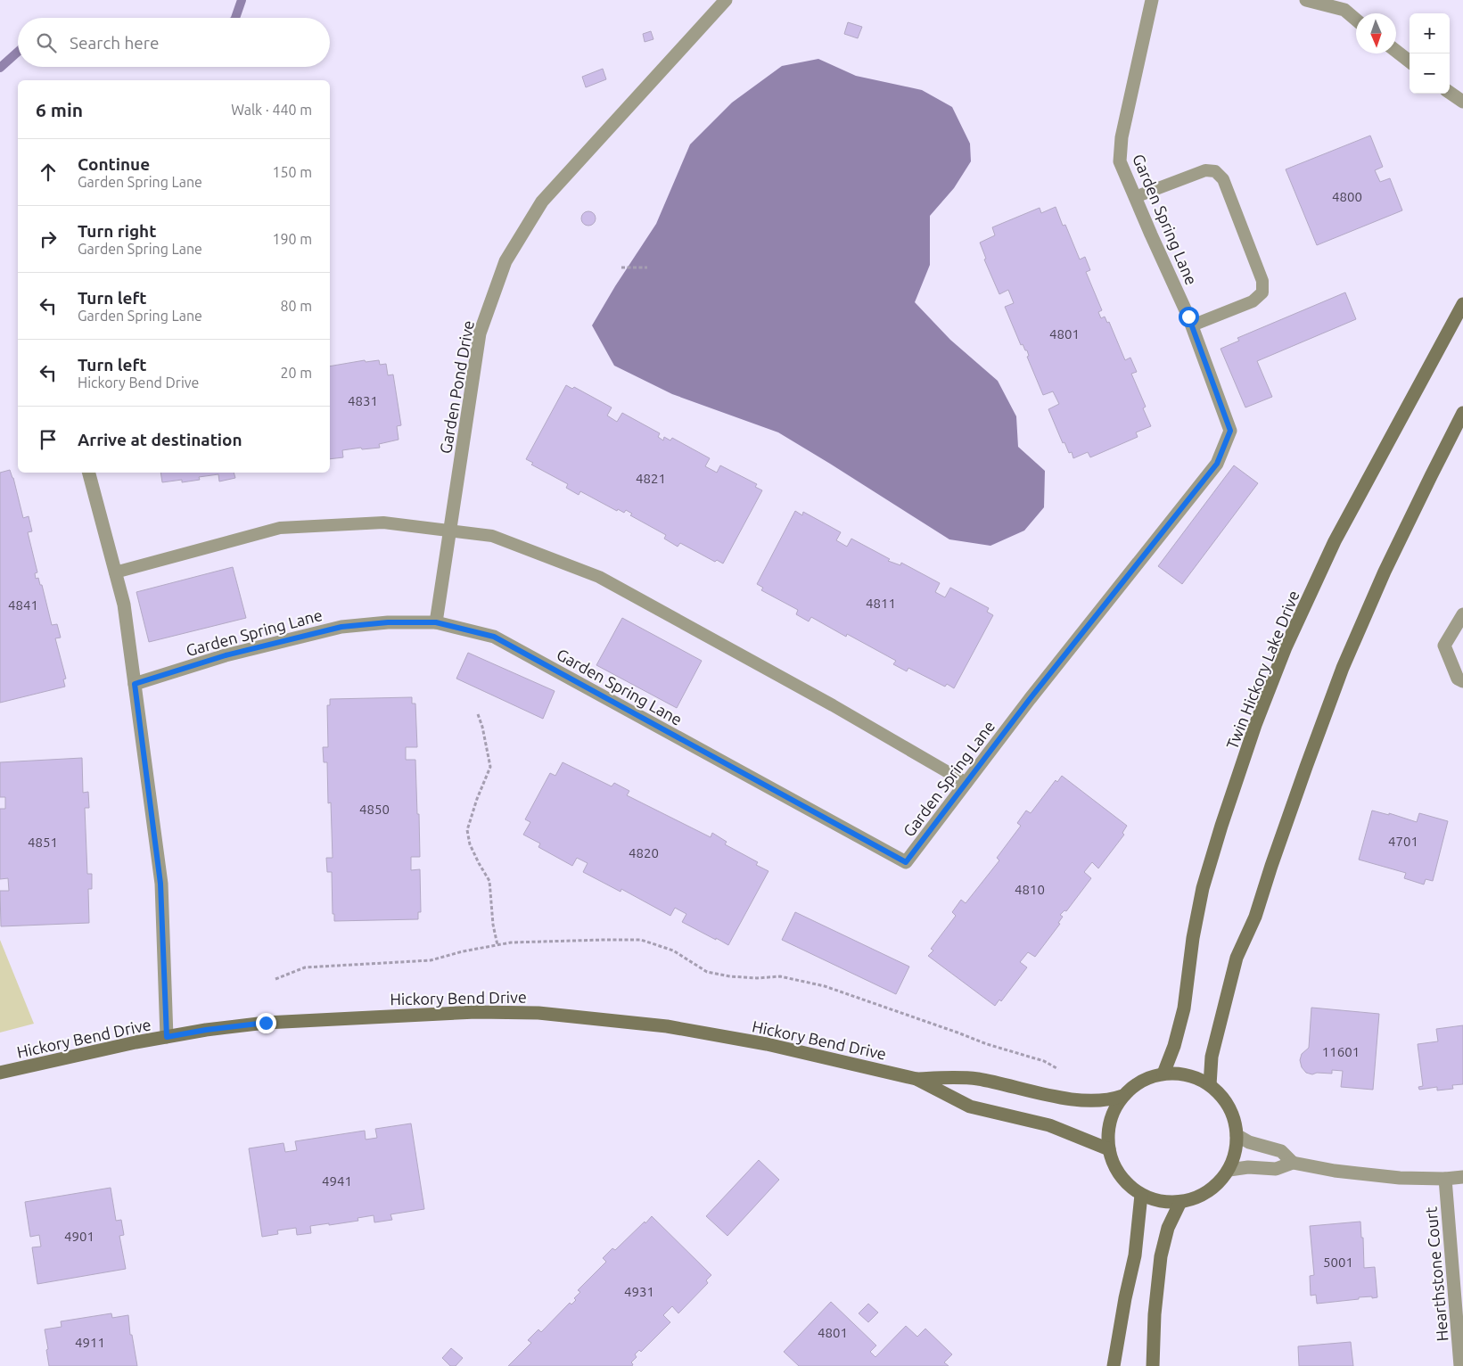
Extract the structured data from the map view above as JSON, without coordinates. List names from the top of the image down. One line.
{"streets":{"street":["Garden Spring Lane","Garden Pond Drive","Twin Hickory Lake Drive","Hickory Bend Drive","Hearthstone Court"]},"crossings":[["Garden Spring Lane","Garden Pond Drive"],["Twin Hickory Lake Drive","Hickory Bend Drive"]],"house_numbers":["4800","4801","4831","4821","4811","4841","4850","4701","4851","4820","4810","11601","4941","4901","5001","4931","4801","4911"],"north":"bottom","page":{"map_buttons":["+","−"],"search":"Search here","heading":["6 min","Walk · 440 m"],"list":[["Continue","Garden Spring Lane","150 m"],["Turn right","Garden Spring Lane","190 m"],["Turn left","Garden Spring Lane","80 m"],["Turn left","Hickory Bend Drive","20 m"],"Arrive at destination"]}}
